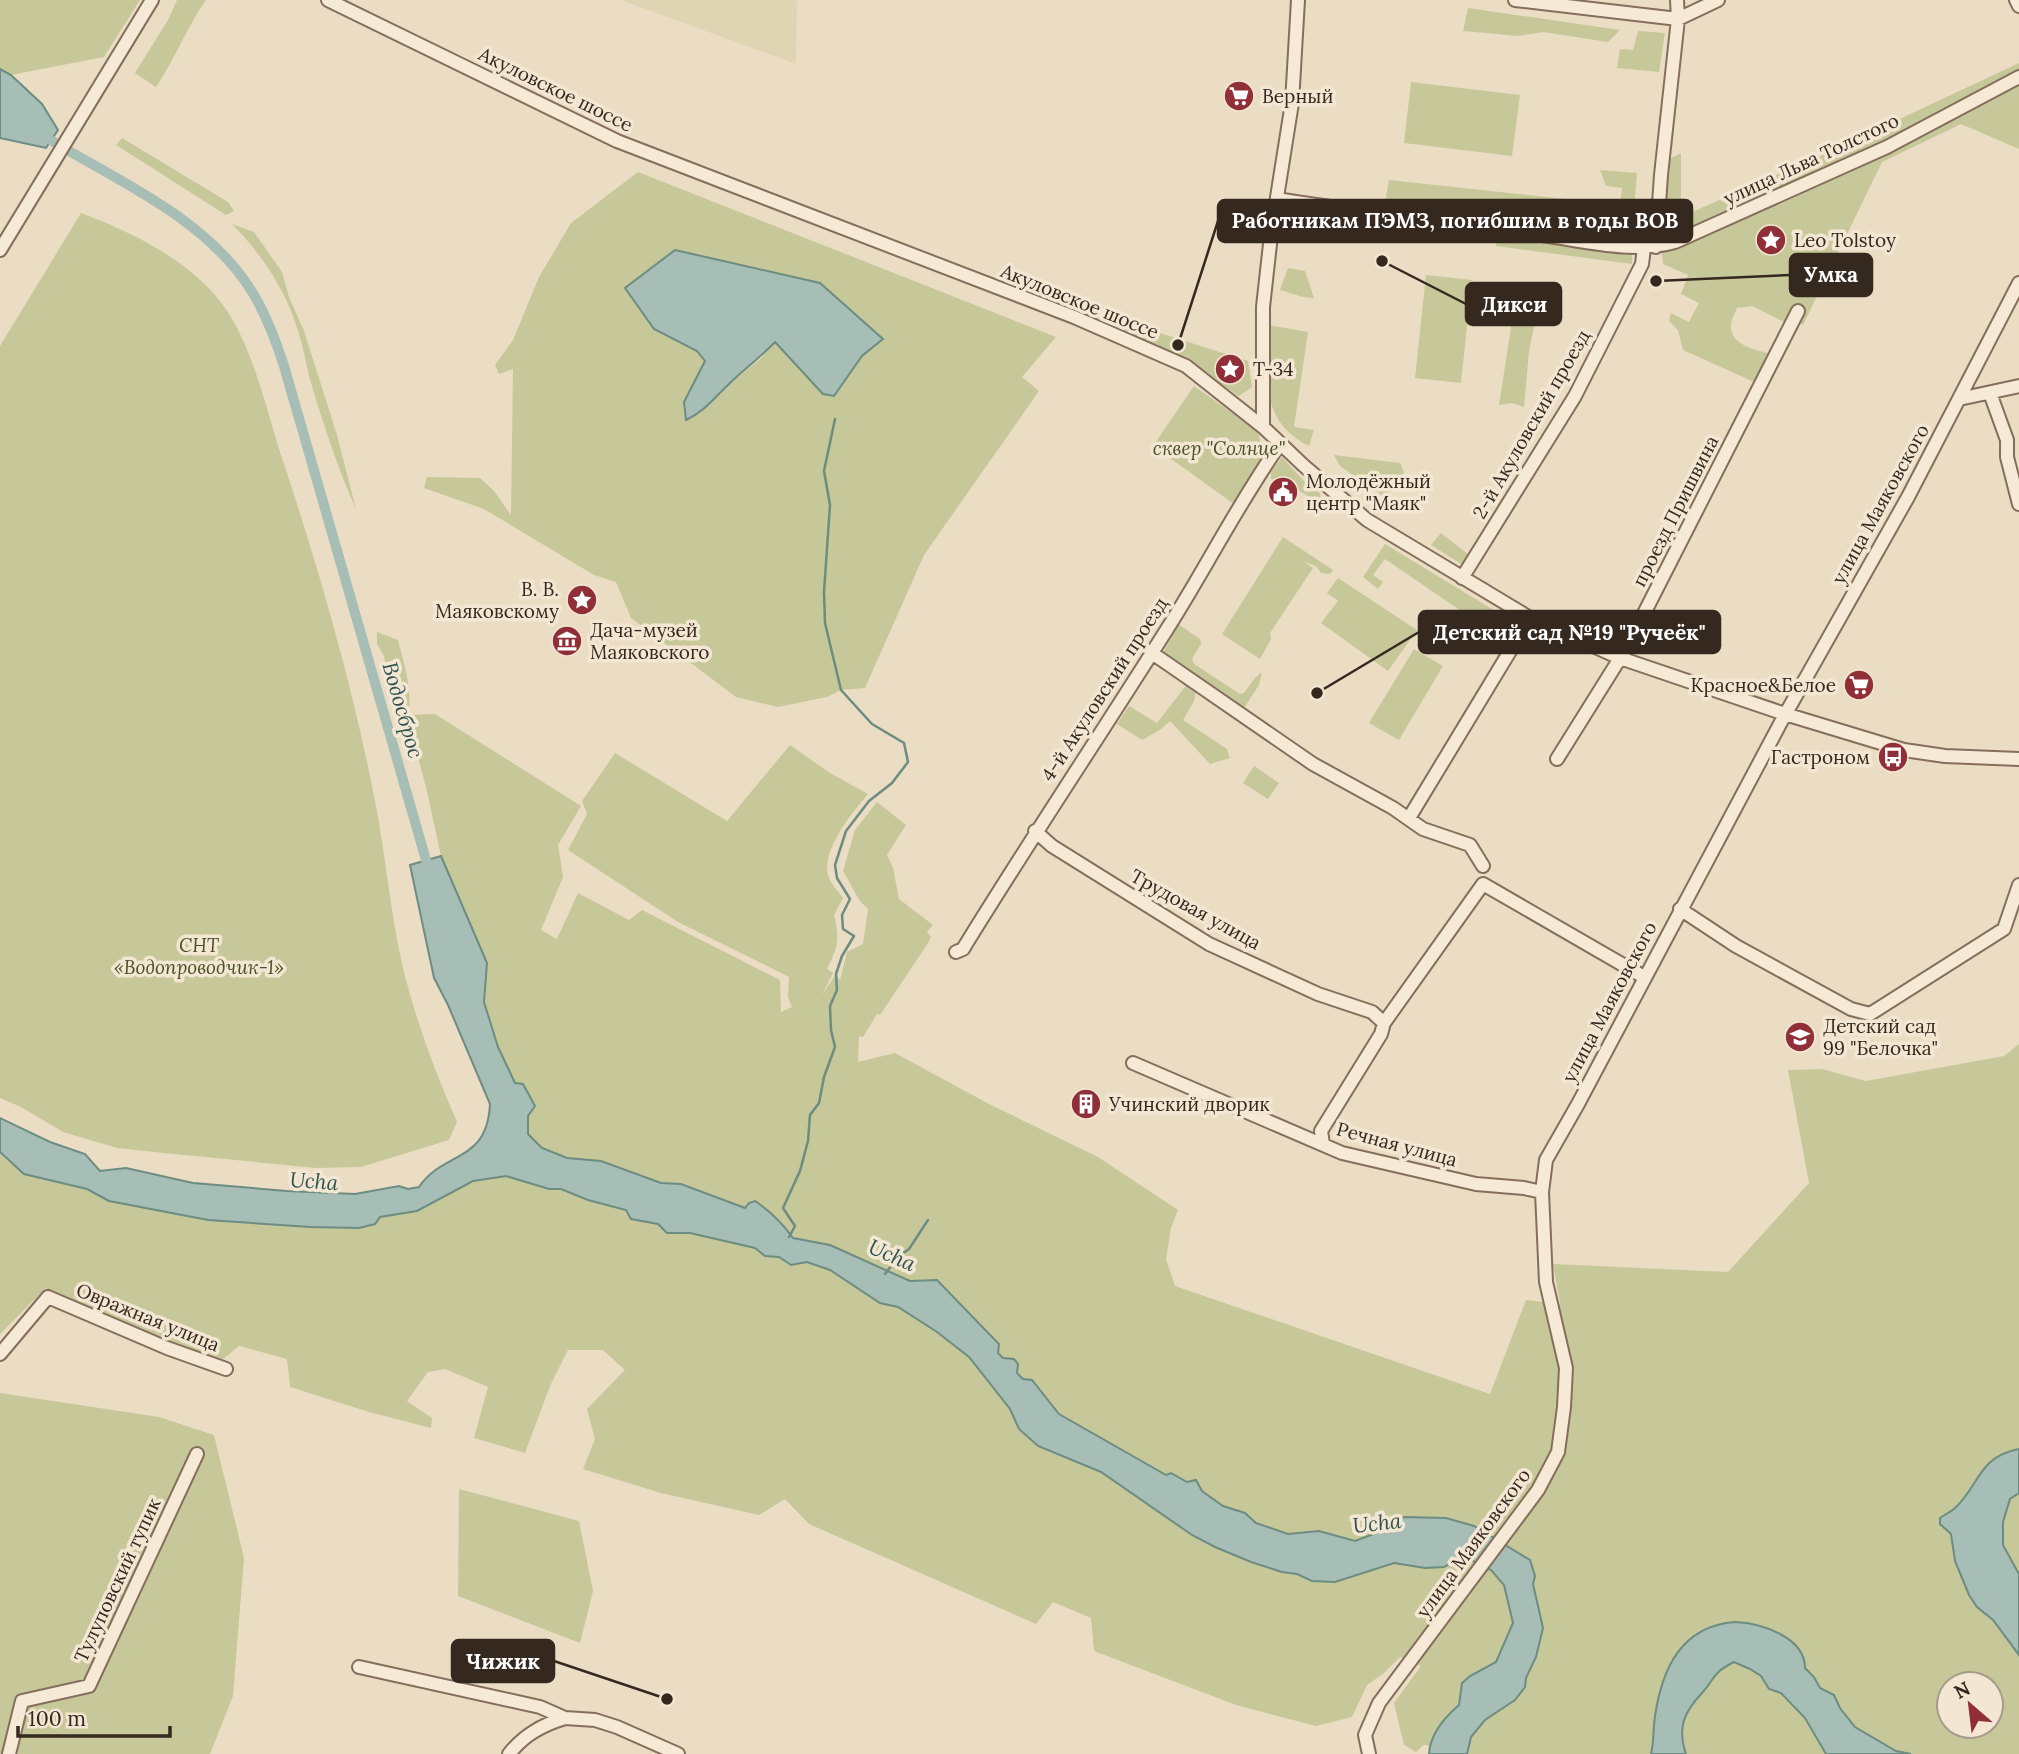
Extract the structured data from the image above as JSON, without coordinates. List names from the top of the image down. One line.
{"streets":{"street":["Акуловское шоссе","улица Льва Толстого","2-й Акуловский проезд","улица Маяковского","проезд Пришвина","4-й Акуловский проезд","Трудовая улица","Речная улица","Овражная улица","Тулуповский тупик"]},"crossings":[["Акуловское шоссе","2-й Акуловский проезд"],["Акуловское шоссе","улица Маяковского"],["Акуловское шоссе","проезд Пришвина"],["Акуловское шоссе","4-й Акуловский проезд"],["улица Льва Толстого","2-й Акуловский проезд"],["улица Маяковского","Речная улица"],["4-й Акуловский проезд","Трудовая улица"]],"water":["Водосброс","Ucha"],"parks":["сквер \"Солнце\"","СНТ «Водопроводчик-1»"],"places":{"supermarket":["Верный","Красное&Белое"],"place":["Leo Tolstoy","Т-34","В. В. Маяковскому"],"other":["Дикси","Умка","Работникам ПЭМЗ, погибшим в годы ВОВ","Детский сад №19 \"Ручеёк\"","Чижик"],"public building":["Молодёжный центр \"Маяк\""],"museum":["Дача-музей Маяковского"],"bus stop":["Гастроном"],"school or university":["Детский сад 99 \"Белочка\""],"building":["Учинский дворик"]},"scale_bar":"100 m","north":"top left"}
